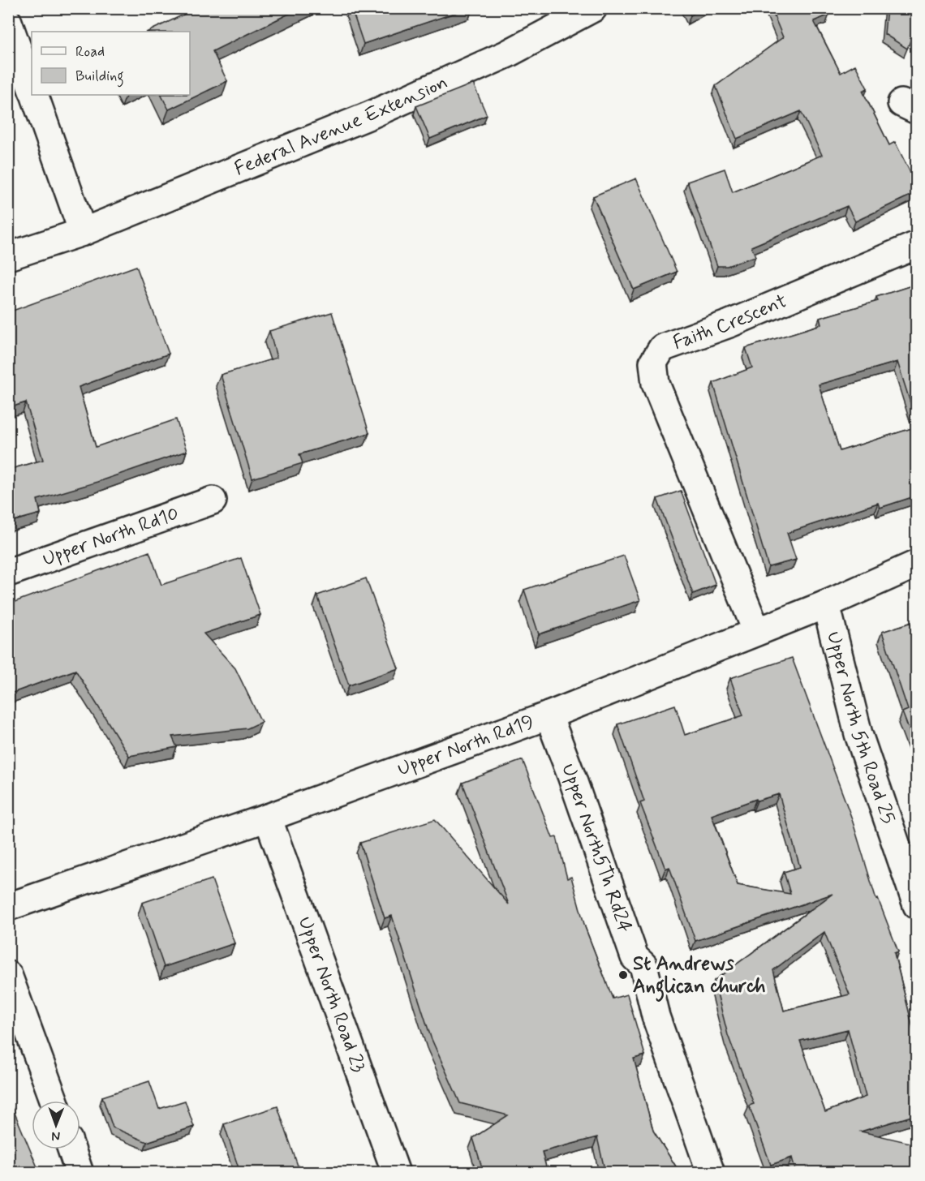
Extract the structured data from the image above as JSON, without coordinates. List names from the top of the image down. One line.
{"streets":{"street":["Federal Avenue Extension","Faith Crescent","Upper North Rd10","Upper North 5th Road 25","Upper North Rd19","Upper North5Th Rd24","Upper North Road 23"]},"crossings":[["Faith Crescent","Upper North Rd19"],["Upper North 5th Road 25","Upper North Rd19"],["Upper North Rd19","Upper North5Th Rd24"],["Upper North Rd19","Upper North Road 23"]],"places":["St Andrews Anglican church"],"legend":["Road","Building"],"north":"bottom"}
